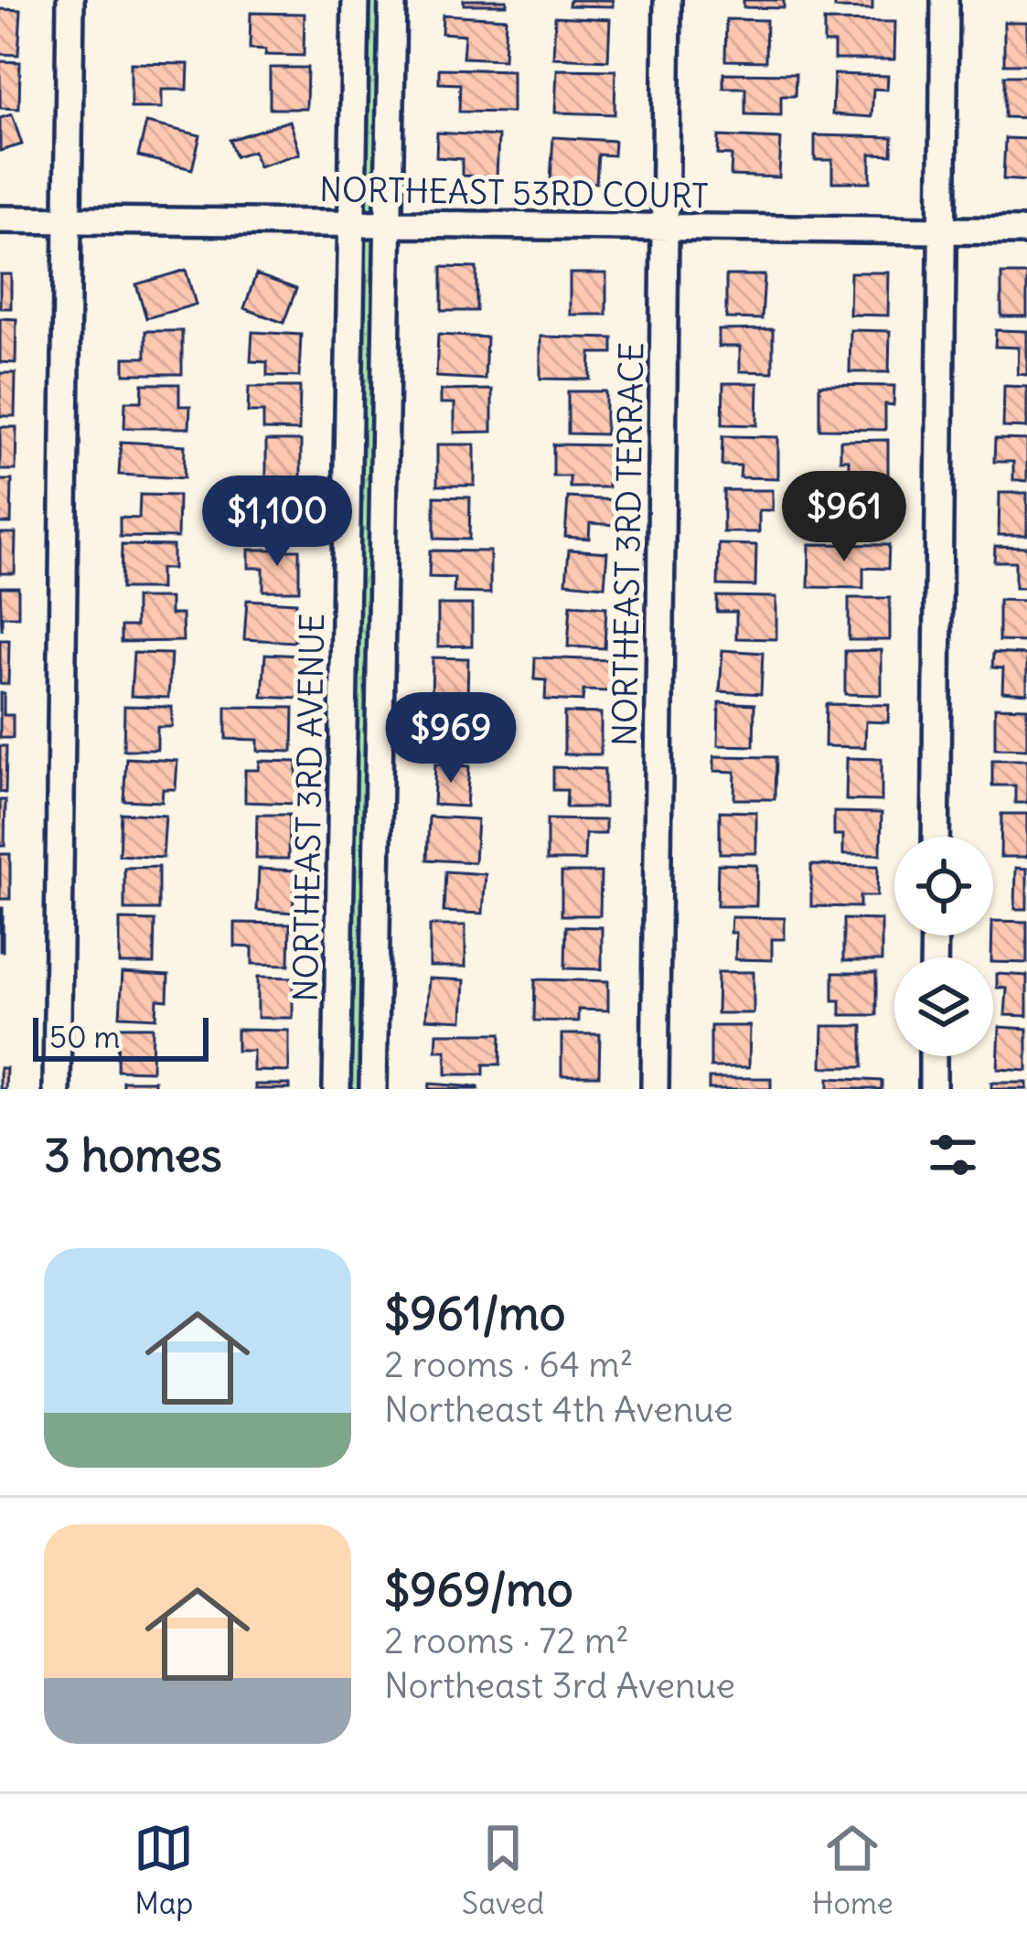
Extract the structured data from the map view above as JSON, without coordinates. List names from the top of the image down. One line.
{"streets":{"street":["NORTHEAST 53RD COURT","NORTHEAST 3RD TERRACE","NORTHEAST 3RD AVENUE"]},"crossings":[["NORTHEAST 53RD COURT","NORTHEAST 3RD TERRACE"],["NORTHEAST 53RD COURT","NORTHEAST 3RD AVENUE"]],"scale_bar":"50 m","page":{"price":["$961","$1,100","$969"],"scale":"50 m","heading":"3 homes","list":[{"name":"$961/mo","note":"2 rooms · 64 m² · Northeast 4th Avenue"},{"name":"$969/mo","note":"2 rooms · 72 m² · Northeast 3rd Avenue"}],"tabs":["Map","Saved","Home"]}}
